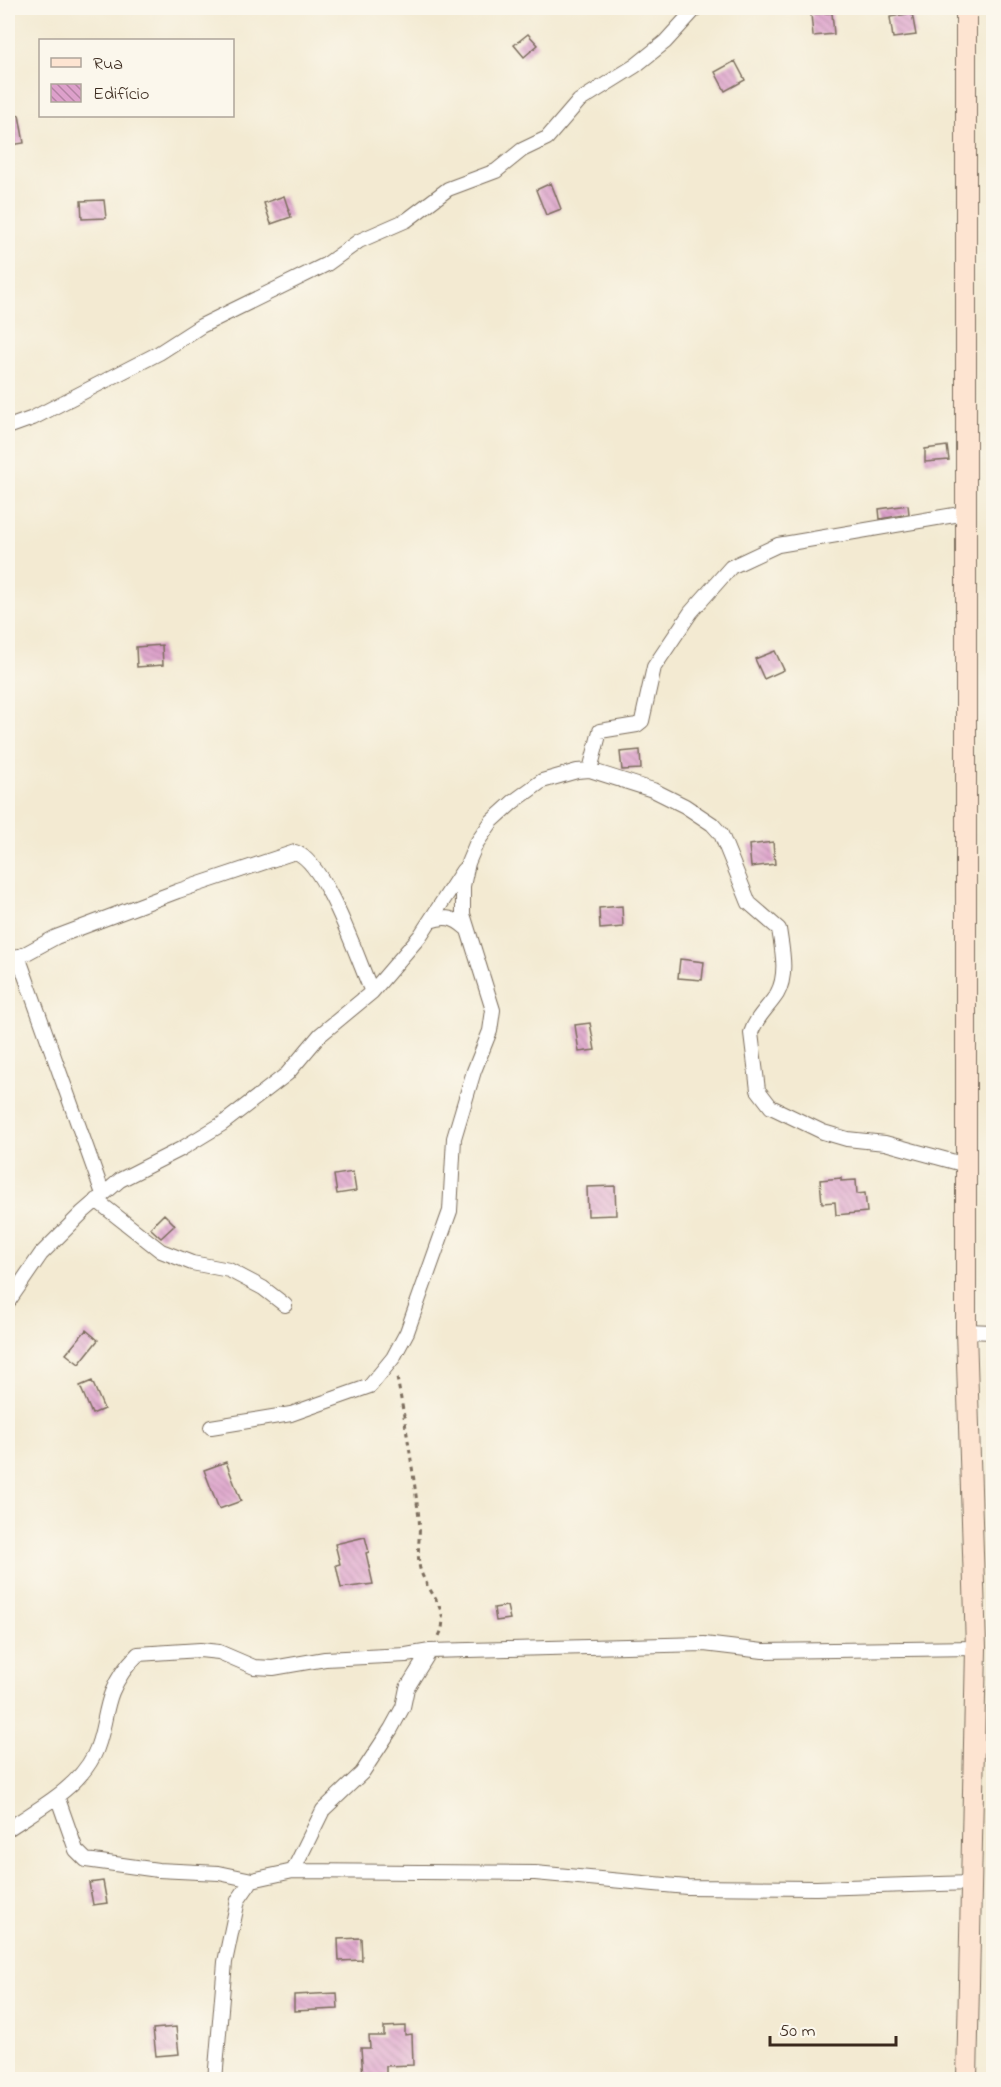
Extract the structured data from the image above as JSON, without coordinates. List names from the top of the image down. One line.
{"legend":["Rua","Edifício"],"scale_bar":"50 m"}
